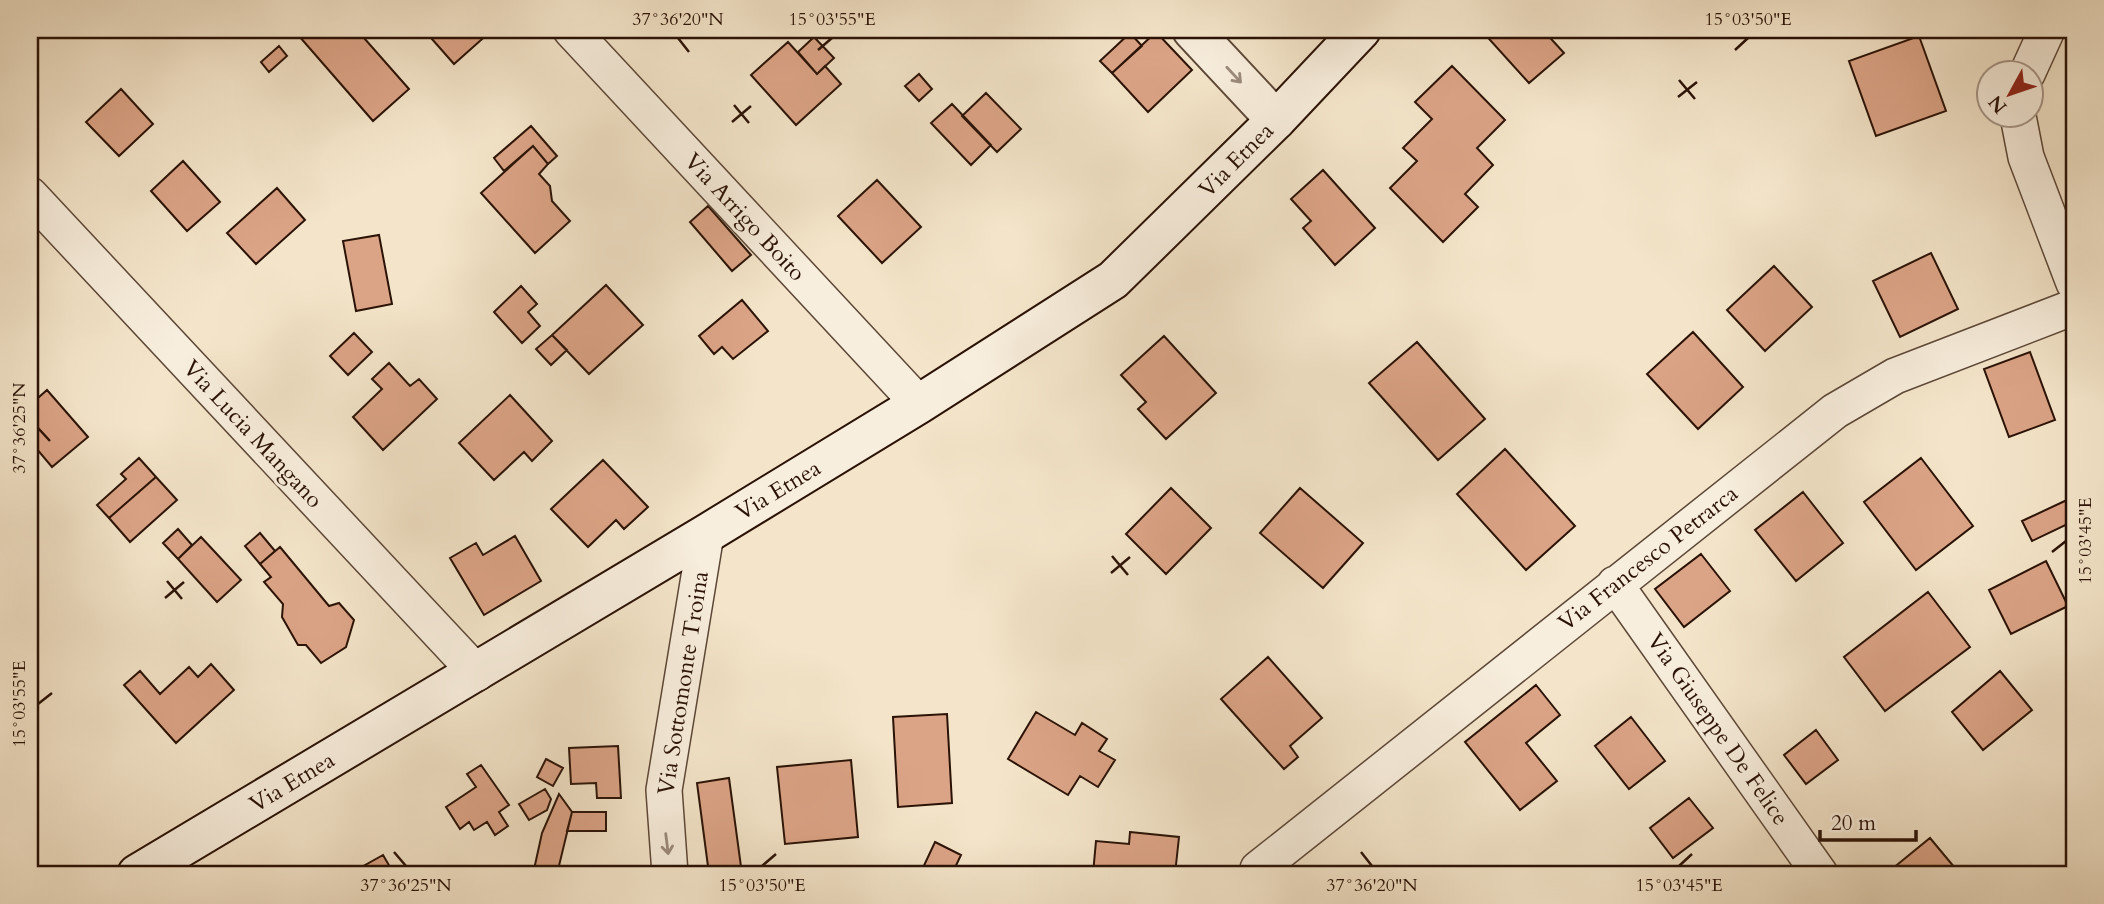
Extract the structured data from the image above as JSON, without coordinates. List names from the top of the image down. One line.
{"streets":{"main road":["Via Etnea"],"street":["Via Arrigo Boito","Via Lucia Mangano","Via Francesco Petrarca","Via Sottomonte Troina","Via Giuseppe De Felice"]},"crossings":[["Via Etnea","Via Arrigo Boito"],["Via Etnea","Via Lucia Mangano"],["Via Etnea","Via Sottomonte Troina"],["Via Francesco Petrarca","Via Giuseppe De Felice"]],"one_way":["Via Sottomonte Troina"],"scale_bar":"20 m","north":"bottom left","coordinates":["37°36'20\"N","15°03'55\"E","15°03'50\"E","37°36'25\"N","15°03'45\"E"]}
